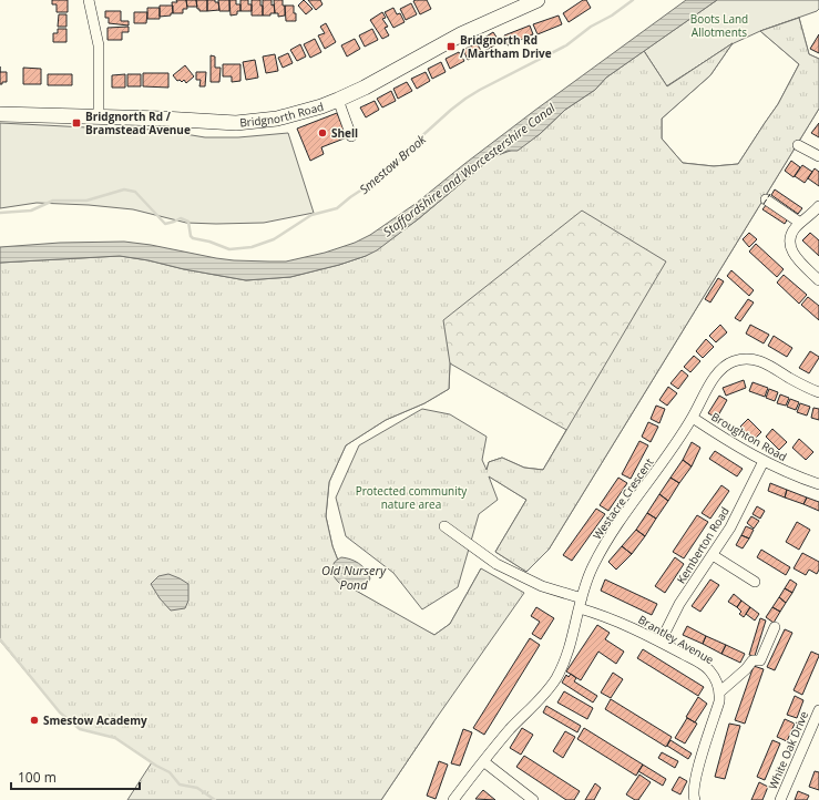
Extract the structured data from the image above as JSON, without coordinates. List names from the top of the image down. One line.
{"streets":{"highway":["Bridgnorth Road"],"street":["Broughton Road","Westacre Crescent","Kemberton Road","Brantley Avenue","White Oak Drive"]},"crossings":[["Broughton Road","Westacre Crescent"],["Broughton Road","Kemberton Road"],["Westacre Crescent","Brantley Avenue"],["Kemberton Road","Brantley Avenue"]],"water":["Smestow Brook","Staffordshire and Worcestershire Canal","Old Nursery Pond"],"parks":["Boots Land Allotments","Protected community nature area"],"places":{"transit":["Bridgnorth Rd / Martham Drive","Bridgnorth Rd / Bramstead Avenue"],"other":["Shell","Smestow Academy"]},"scale_bar":"100 m"}
